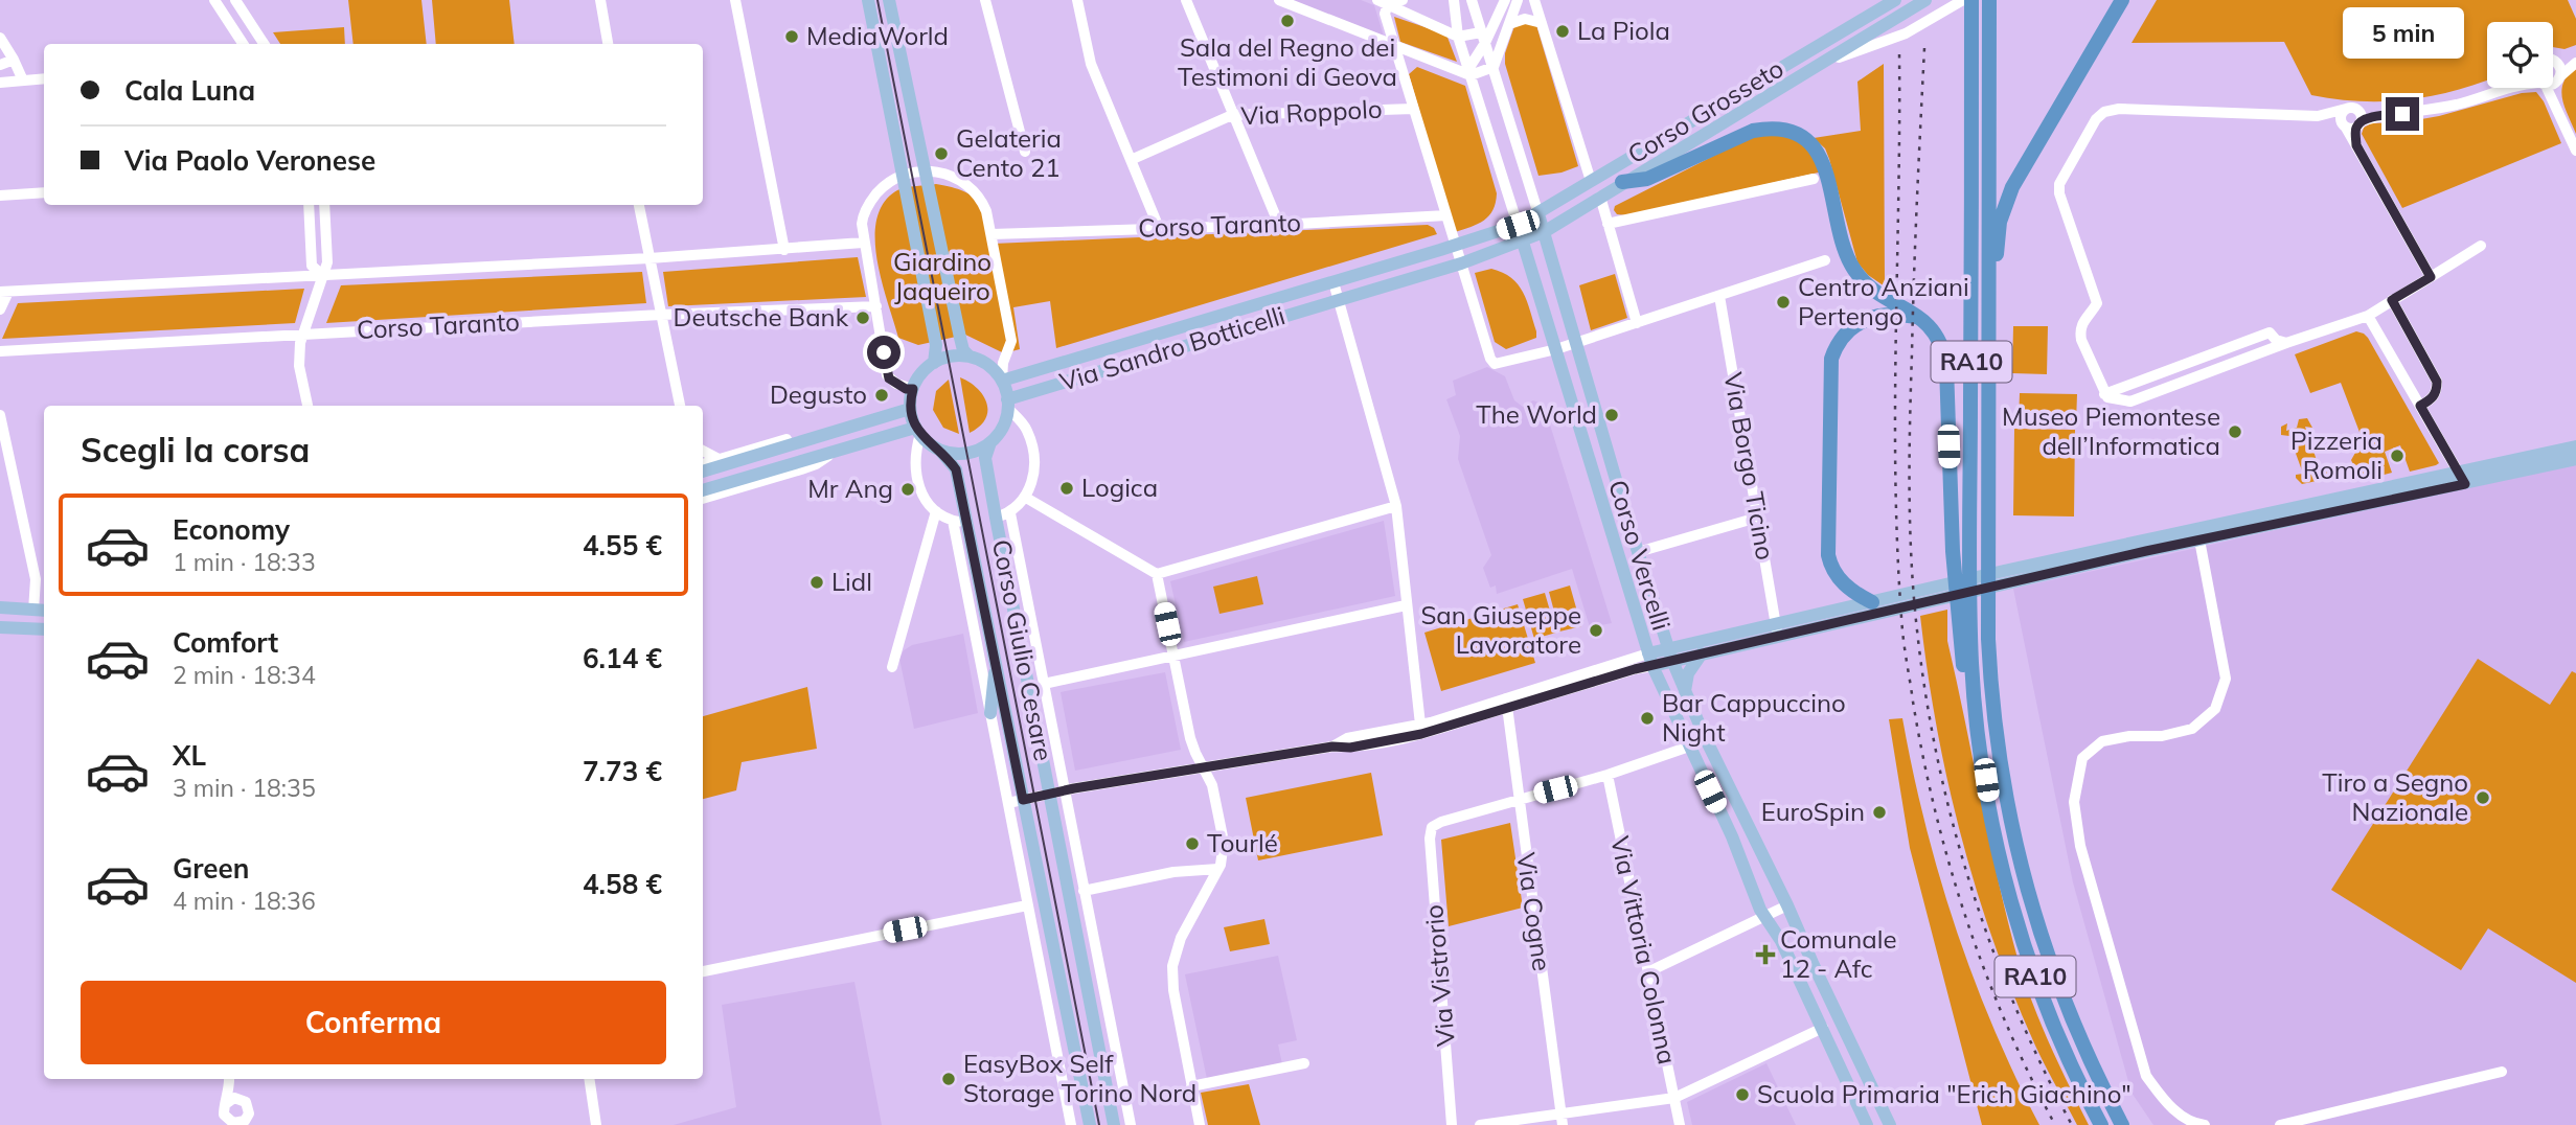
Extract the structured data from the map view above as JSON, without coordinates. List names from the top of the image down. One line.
{"streets":{"highway":["RA10"],"main road":["Corso Grosseto","Via Sandro Botticelli","Corso Vercelli","Corso Giulio Cesare"],"street":["Via Roppolo","Corso Taranto","Via Borgo Ticino","Via Cogne","Via Vittoria Colonna","Via Vistrorio"]},"crossings":[["Corso Grosseto","Via Sandro Botticelli"],["Corso Grosseto","RA10"],["Corso Grosseto","Corso Vercelli"],["Via Sandro Botticelli","Corso Vercelli"],["Via Sandro Botticelli","Corso Giulio Cesare"],["Via Cogne","Via Vistrorio"]],"parks":["Giardino Jaqueiro"],"places":{"other":["Sala del Regno dei Testimoni di Geova","La Piola","MediaWorld","Gelateria Cento 21","Centro Anziani Pertengo","Deutsche Bank","Degusto","The World","Museo Piemontese dell’Informatica","Pizzeria Romoli","Logica","Mr Ang","Lidl","San Giuseppe Lavoratore","Bar Cappuccino Night","Tiro a Segno Nazionale","EuroSpin","Tourlé","EasyBox Self Storage Torino Nord","Scuola Primaria \"Erich Giachino\""],"health":["Comunale 12 - Afc"]},"page":{"bubble":"5 min","banner":["Cala Luna","Via Paolo Veronese"],"heading":"Scegli la corsa","list":[{"name":"Economy","note":"1 min · 18:33","value":"4.55 €"},{"name":"Comfort","note":"2 min · 18:34","value":"6.14 €"},{"name":"XL","note":"3 min · 18:35","value":"7.73 €"},{"name":"Green","note":"4 min · 18:36","value":"4.58 €"}],"buttons":"Conferma"}}
